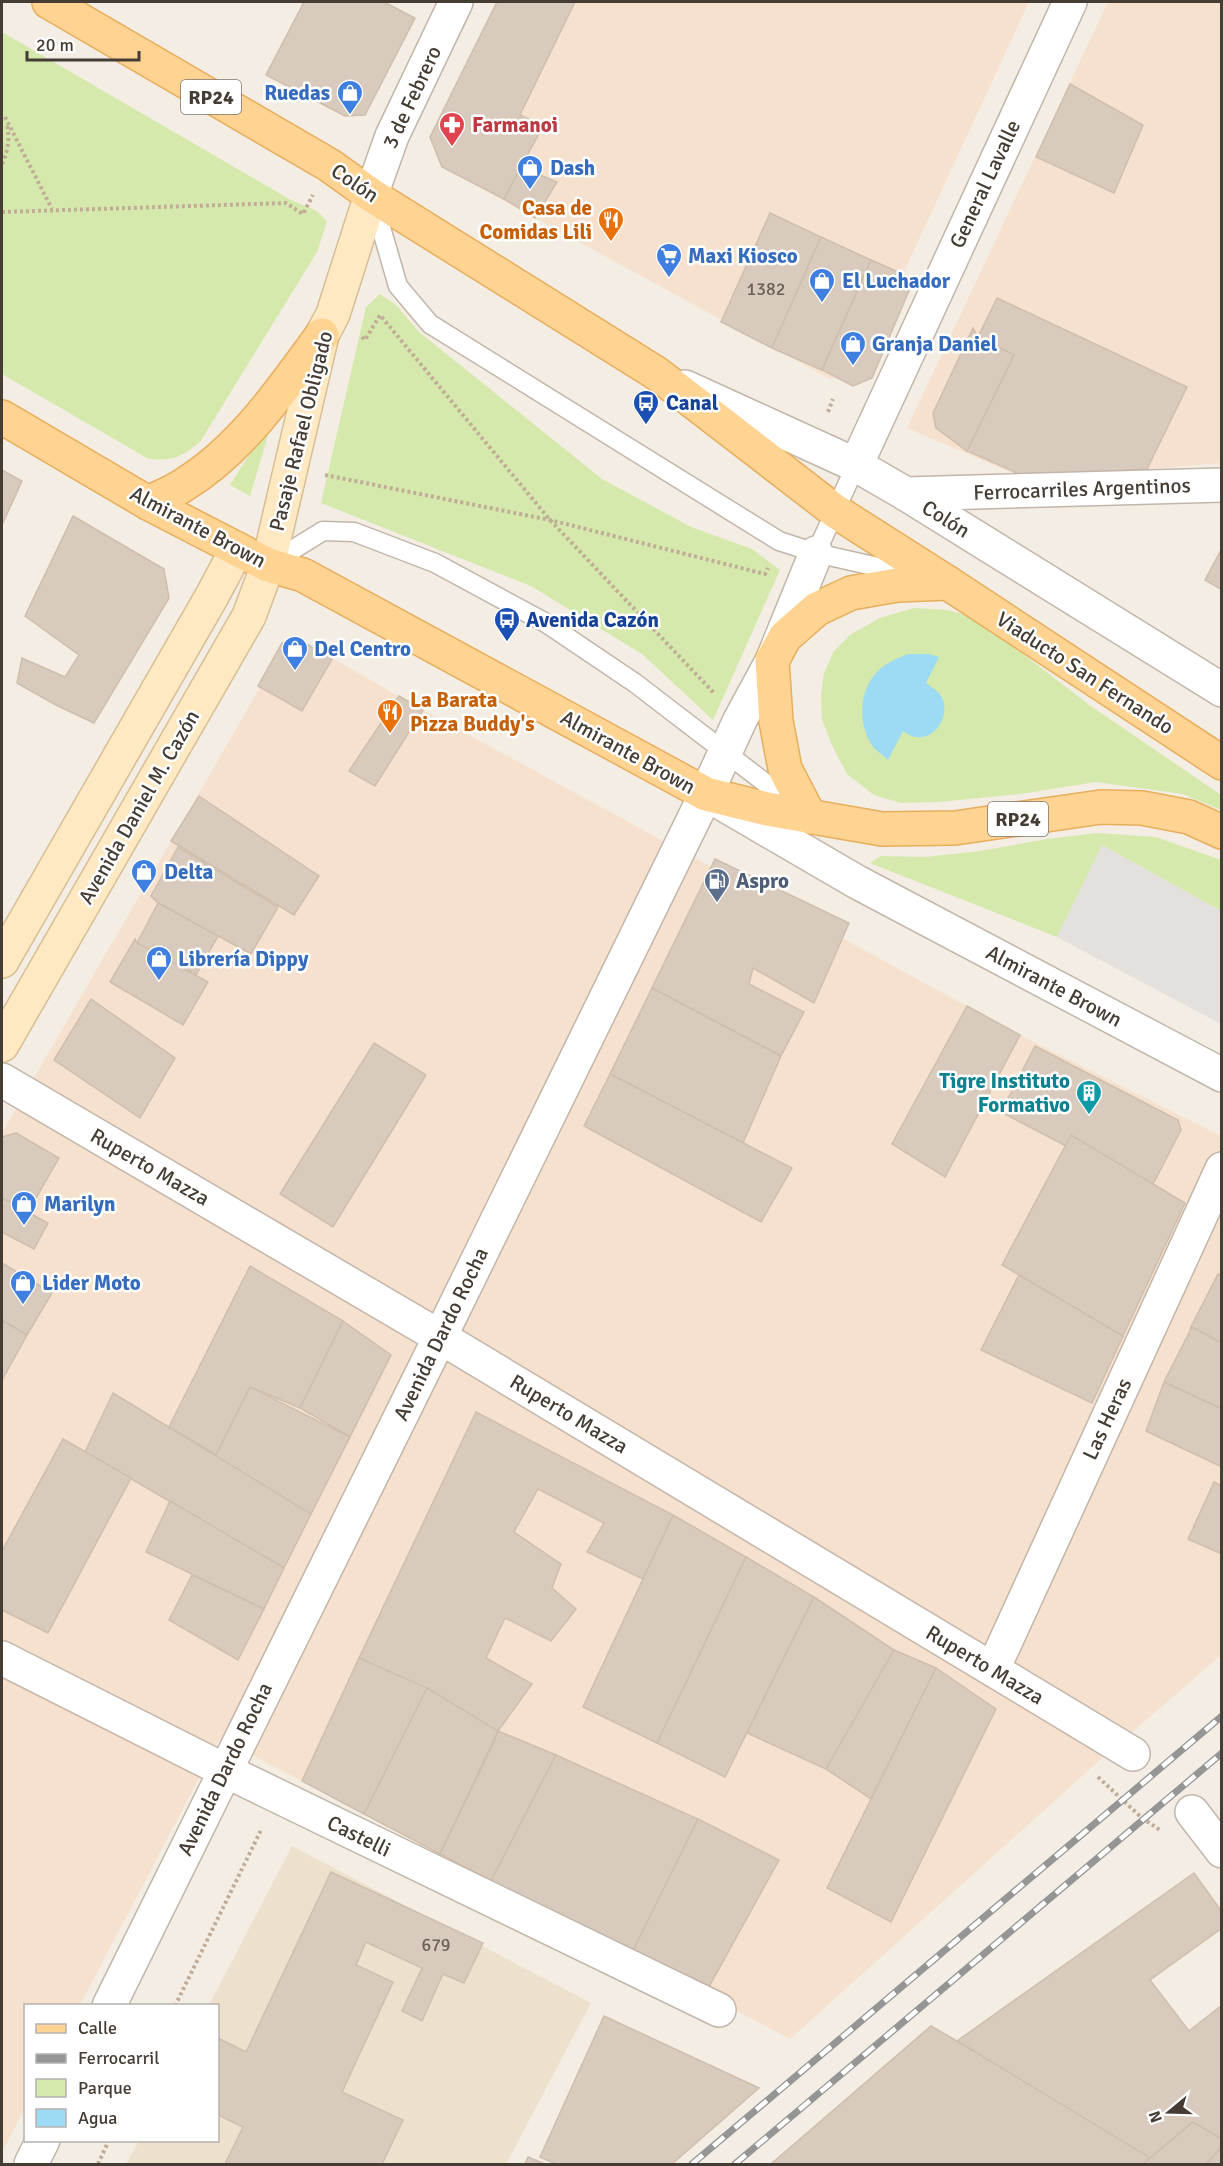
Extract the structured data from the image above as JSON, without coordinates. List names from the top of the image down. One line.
{"streets":{"main road":["RP24","Colón","Pasaje Rafael Obligado","Almirante Brown","Viaducto San Fernando","Avenida Daniel M. Cazón"],"street":["3 de Febrero","General Lavalle","Ferrocarriles Argentinos","Ruperto Mazza","Avenida Dardo Rocha","Las Heras","Castelli"]},"crossings":[["RP24","Almirante Brown"],["RP24","Avenida Dardo Rocha"],["3 de Febrero","Colón"],["3 de Febrero","Pasaje Rafael Obligado"],["Colón","General Lavalle"],["Colón","Pasaje Rafael Obligado"],["Colón","Ferrocarriles Argentinos"],["Colón","Viaducto San Fernando"],["Pasaje Rafael Obligado","Almirante Brown"],["Pasaje Rafael Obligado","Avenida Daniel M. Cazón"],["Almirante Brown","Avenida Daniel M. Cazón"],["Almirante Brown","Avenida Dardo Rocha"],["Ruperto Mazza","Avenida Dardo Rocha"],["Ruperto Mazza","Las Heras"],["Avenida Dardo Rocha","Castelli"]],"places":{"shop":["Ruedas","Dash","El Luchador","Granja Daniel","Del Centro","Delta","Librería Dippy","Marilyn","Lider Moto"],"pharmacy":["Farmanoi"],"restaurant":["Casa de Comidas Lili","La Barata Pizza Buddy's"],"supermarket":["Maxi Kiosco"],"bus stop":["Canal","Avenida Cazón"],"fuel station":["Aspro"],"building":["Tigre Instituto Formativo"]},"house_numbers":["1382","679"],"legend":["Calle","Ferrocarril","Parque","Agua"],"scale_bar":"20 m","north":"left"}
